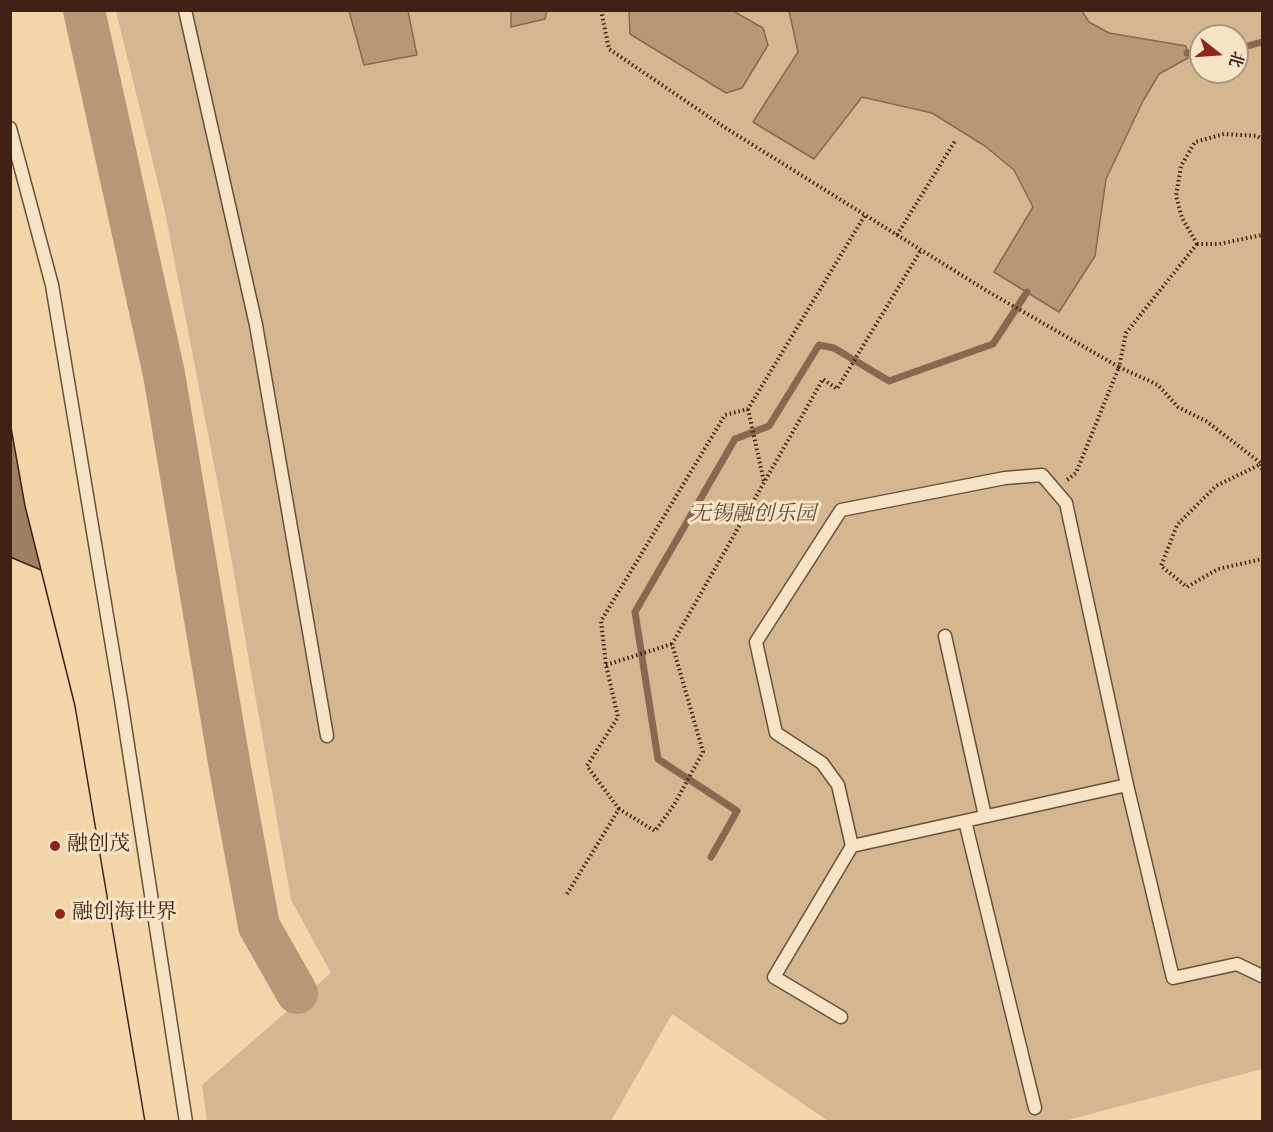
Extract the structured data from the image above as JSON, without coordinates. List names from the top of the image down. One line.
{"parks":["无锡融创乐园"],"places":["融创茂","融创海世界"],"north":"right"}
